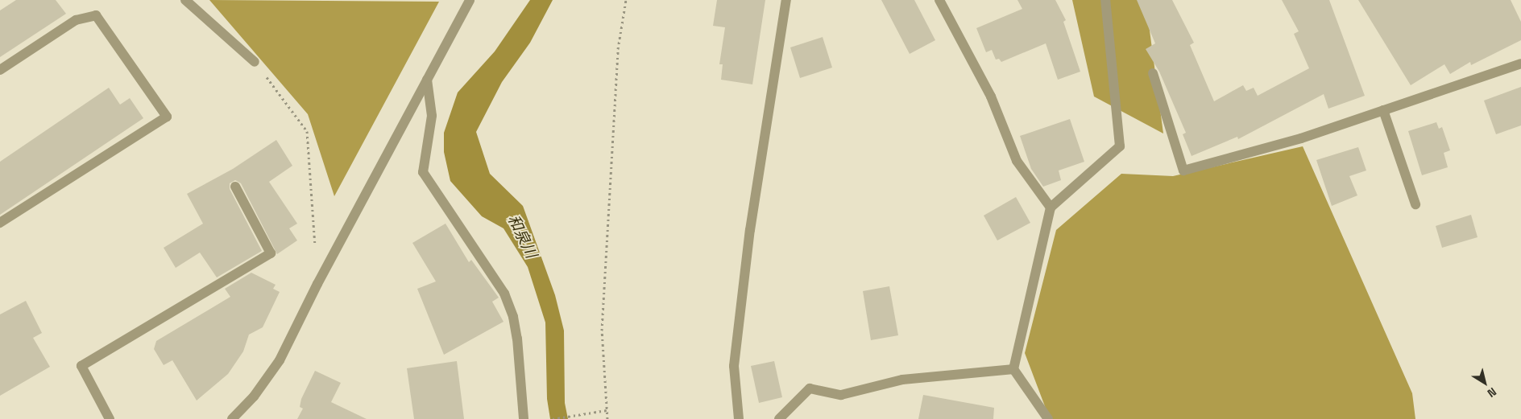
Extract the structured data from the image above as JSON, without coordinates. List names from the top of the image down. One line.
{"water":["和泉川"],"north":"bottom right"}
